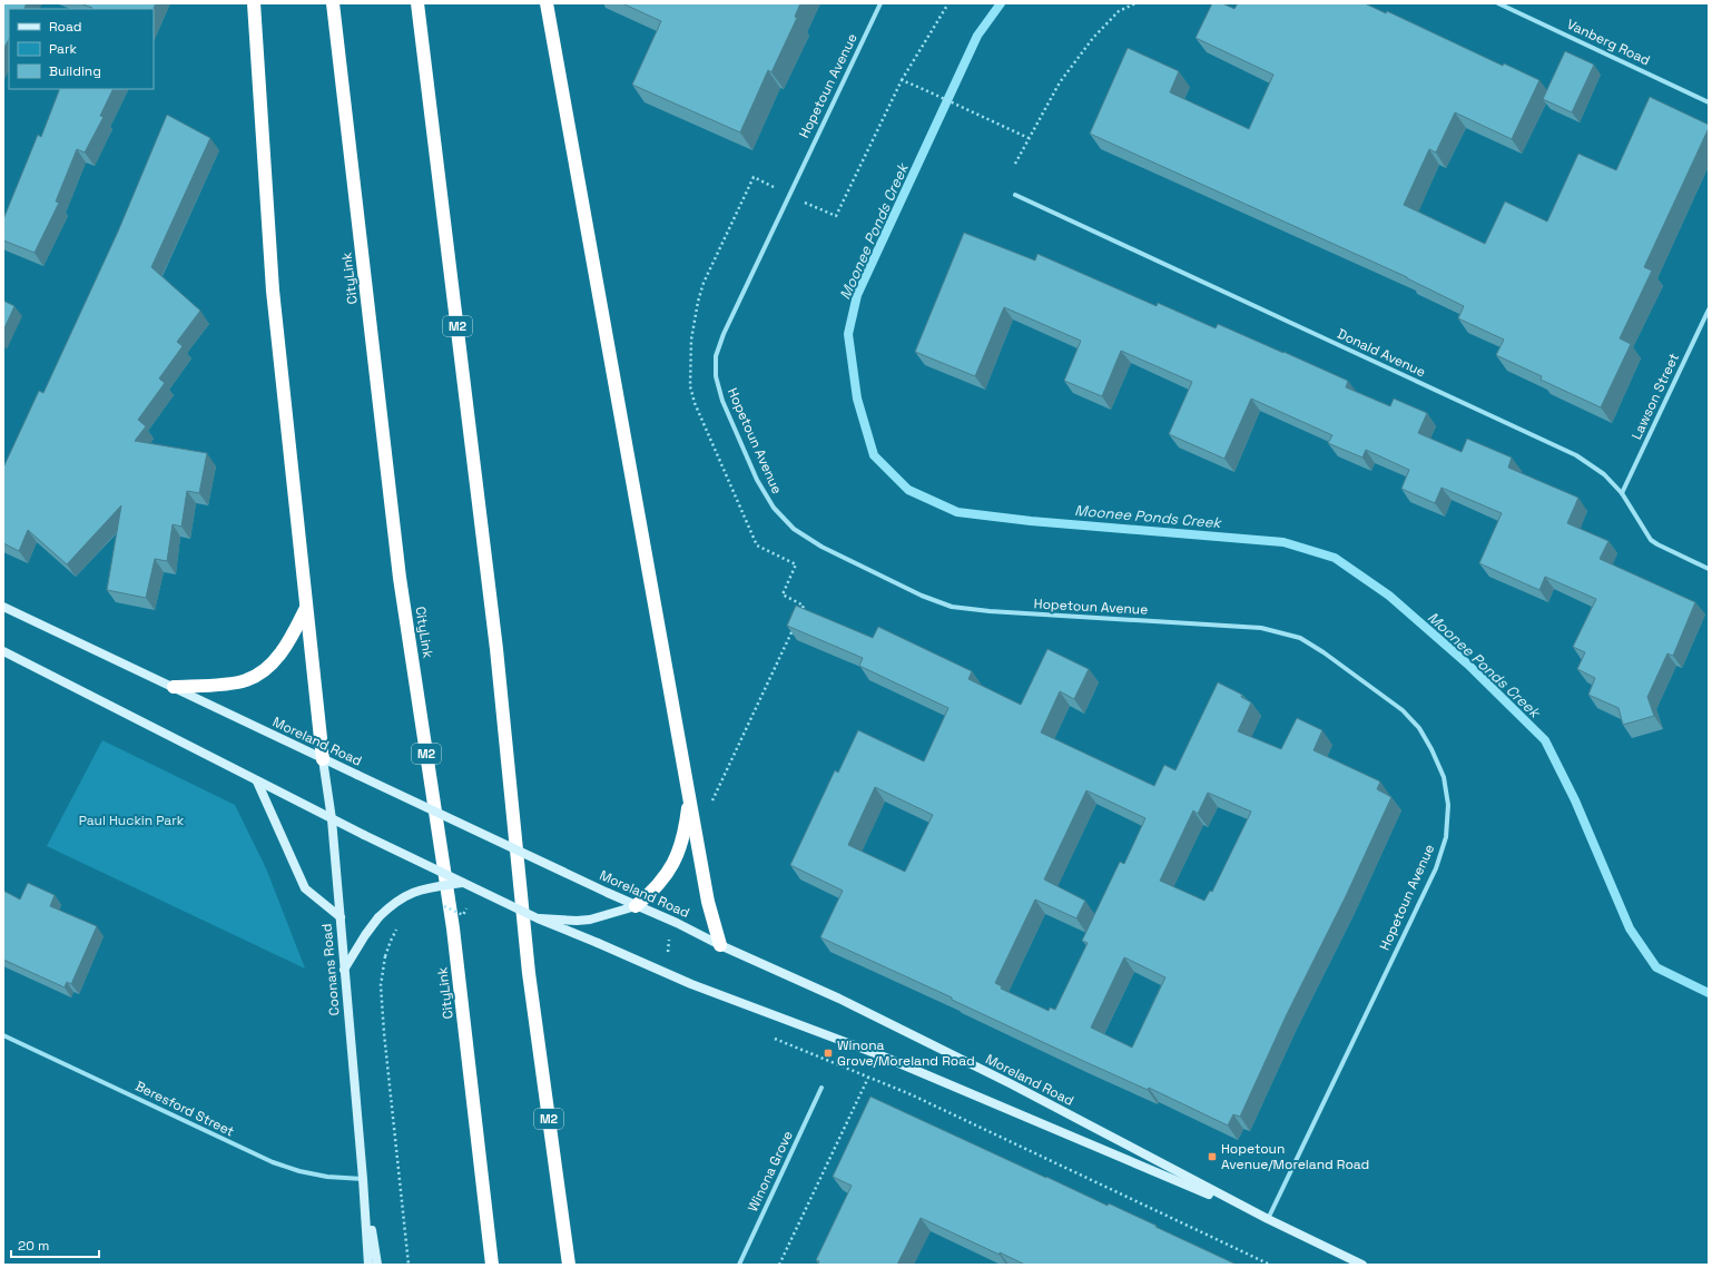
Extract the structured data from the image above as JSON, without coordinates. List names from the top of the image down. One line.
{"streets":{"highway":["CityLink","M2"],"main road":["Moreland Road","Coonans Road"],"street":["Vanberg Road","Hopetoun Avenue","Donald Avenue","Lawson Street","Beresford Street","Winona Grove"]},"crossings":[["Hopetoun Avenue","Moreland Road"],["Donald Avenue","Lawson Street"],["Moreland Road","Coonans Road"],["Coonans Road","Beresford Street"]],"water":["Moonee Ponds Creek"],"parks":["Paul Huckin Park"],"places":{"transit":["Winona Grove/Moreland Road","Hopetoun Avenue/Moreland Road"]},"legend":["Road","Park","Building"],"scale_bar":"20 m"}
